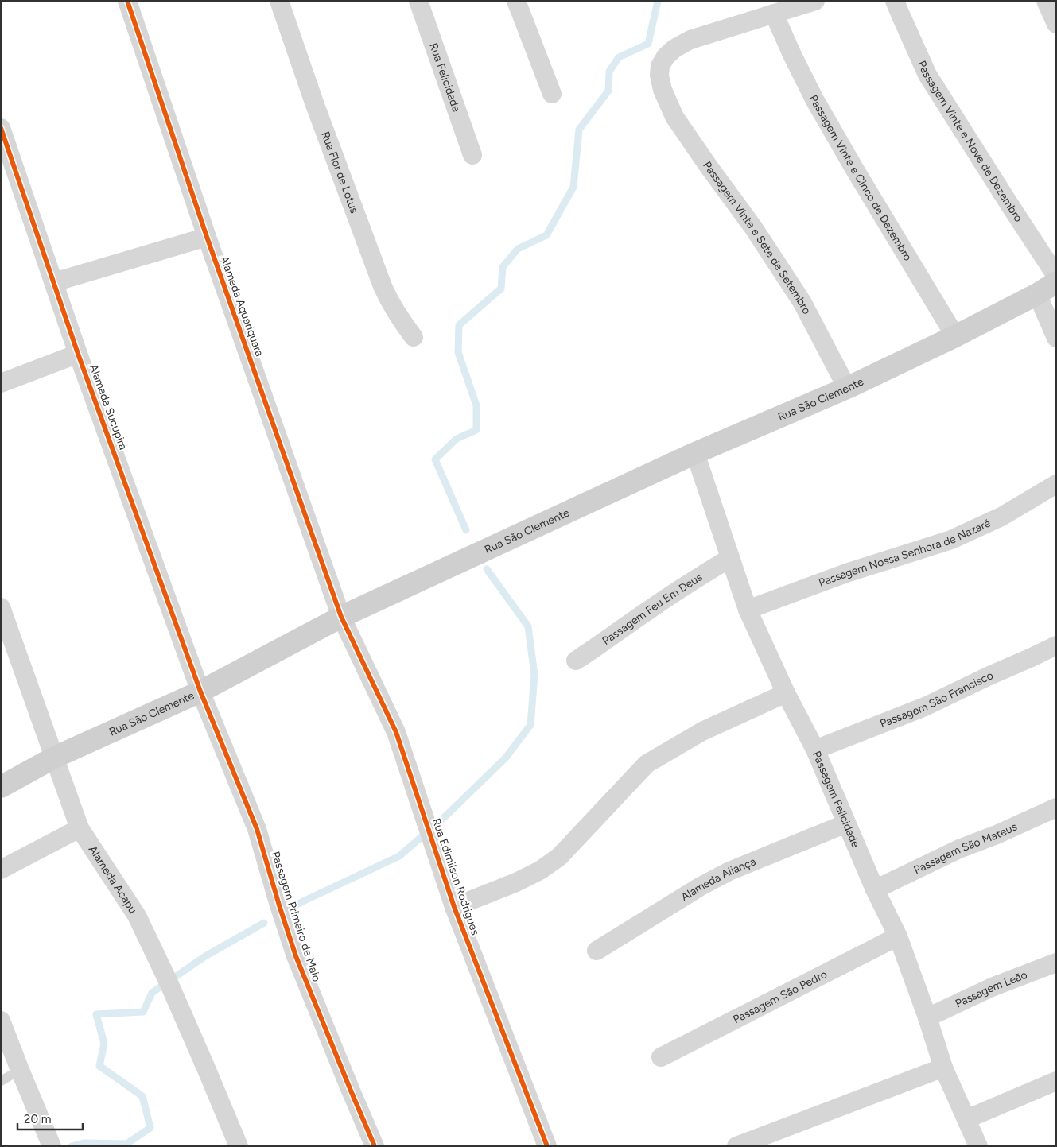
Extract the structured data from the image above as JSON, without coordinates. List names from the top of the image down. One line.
{"streets":{"main road":["Rua São Clemente"],"street":["Rua Felicidade","Passagem Vinte e Nove de Dezembro","Rua Flor de Lotus","Passagem Vinte e Cinco de Dezembro","Passagem Vinte e Sete de Setembro","Alameda Aquariquara","Alameda Sucupira","Passagem Nossa Senhora de Nazaré","Passagem Feu Em Deus","Passagem São Francisco","Passagem Felicidade","Passagem São Mateus","Rua Edimilson Rodrigues","Alameda Acapu","Alameda Aliança","Passagem Primeiro de Maio","Passagem Leão","Passagem São Pedro"]},"crossings":[["Passagem Vinte e Cinco de Dezembro","Passagem Vinte e Sete de Setembro"],["Passagem Vinte e Cinco de Dezembro","Rua São Clemente"],["Passagem Vinte e Sete de Setembro","Rua São Clemente"],["Alameda Aquariquara","Rua São Clemente"],["Alameda Aquariquara","Rua Edimilson Rodrigues"],["Rua São Clemente","Alameda Sucupira"],["Rua São Clemente","Passagem Felicidade"],["Rua São Clemente","Rua Edimilson Rodrigues"],["Rua São Clemente","Alameda Acapu"],["Rua São Clemente","Passagem Primeiro de Maio"],["Alameda Sucupira","Passagem Primeiro de Maio"],["Passagem Nossa Senhora de Nazaré","Passagem Felicidade"],["Passagem Feu Em Deus","Passagem Felicidade"],["Passagem São Francisco","Passagem Felicidade"],["Passagem Felicidade","Passagem São Mateus"],["Passagem Felicidade","Alameda Aliança"],["Passagem Felicidade","Passagem Leão"],["Passagem Felicidade","Passagem São Pedro"]],"scale_bar":"20 m"}
